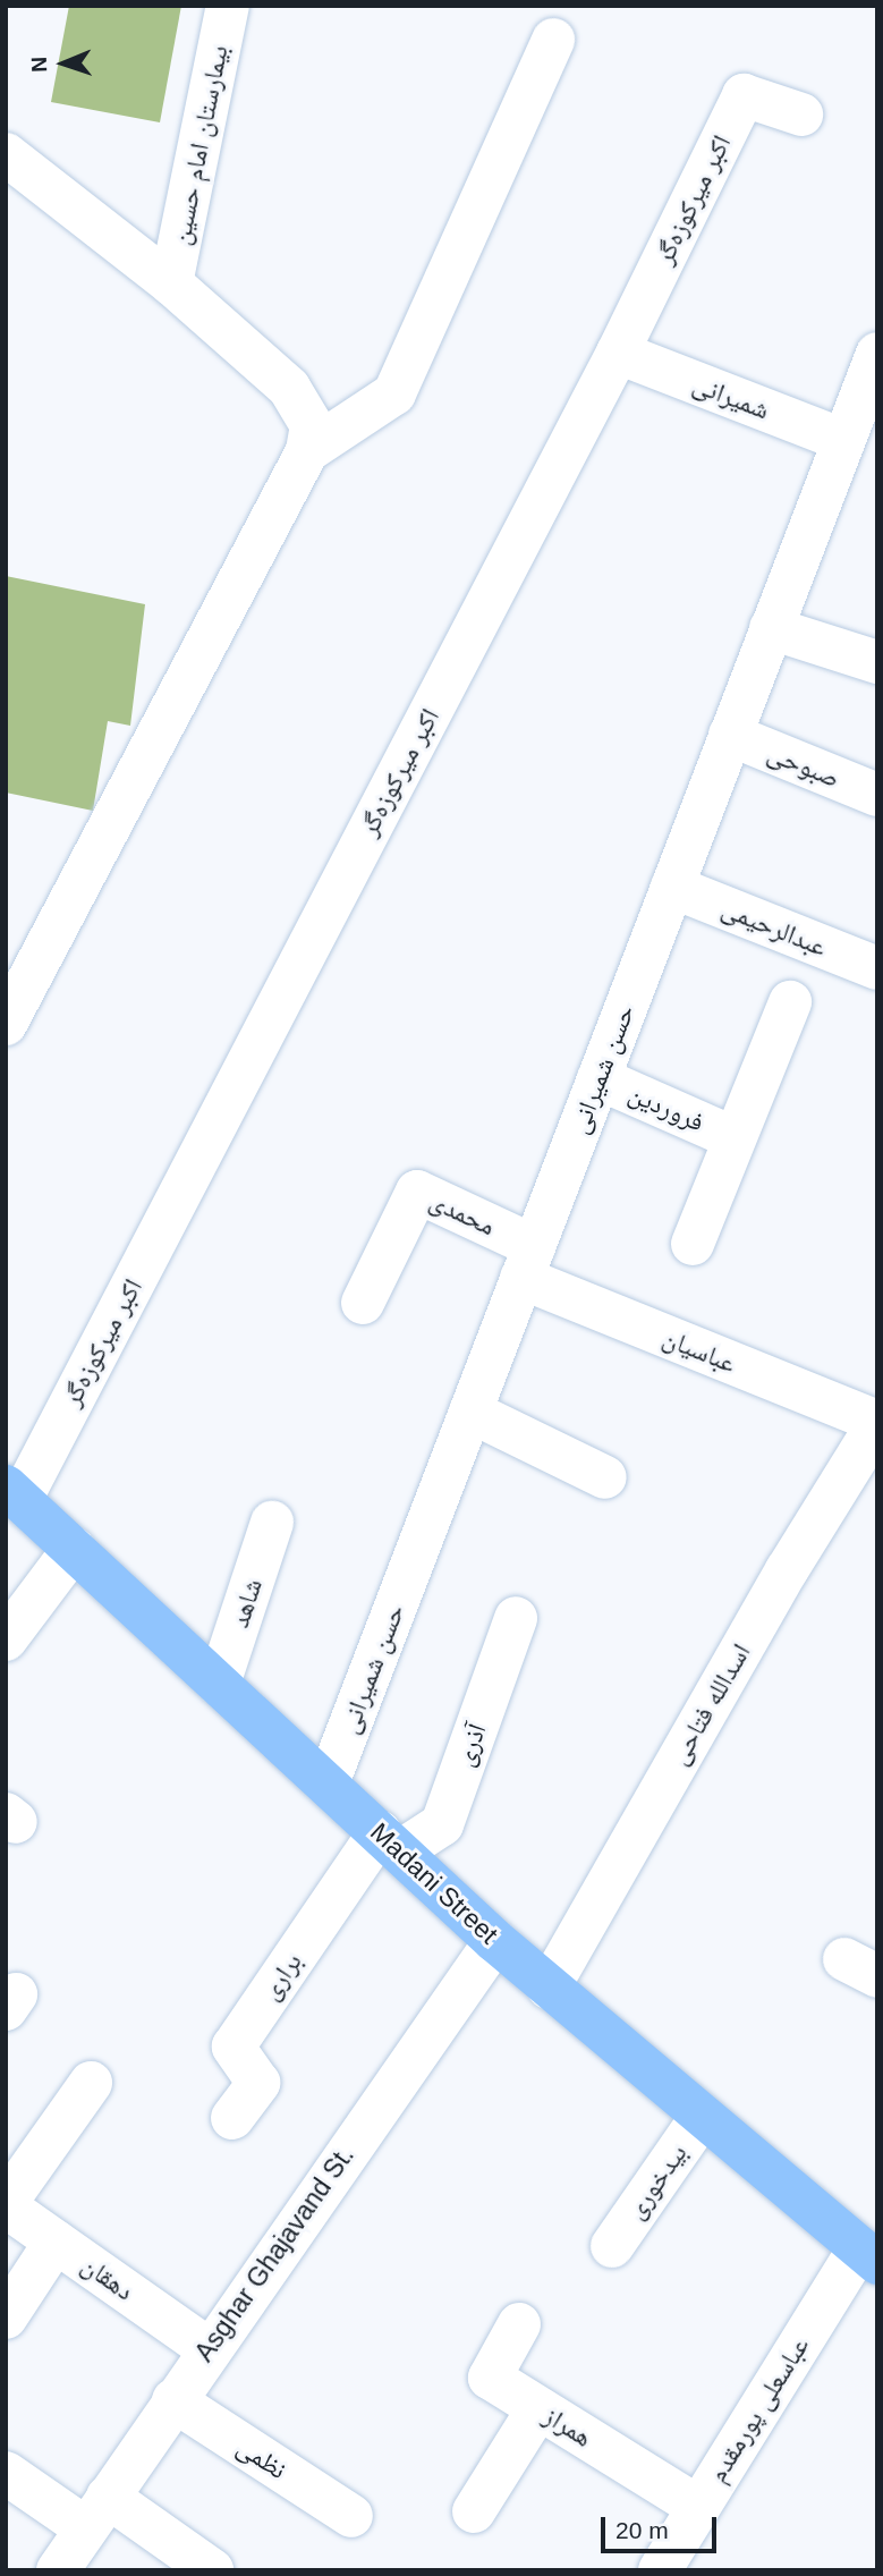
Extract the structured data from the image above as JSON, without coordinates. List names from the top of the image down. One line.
{"streets":{"main road":["Madani Street"],"street":["بیمارستان امام حسین","اکبر میرکوزه‌گر","شمیرانی","صبوحی","عبدالرحیمی","حسن شمیرانی","فروردین","محمدی","عباسیان","شاهد","اسدالله فتاحی","آذری","براری","بیدخوری","Asghar Ghajavand St.","دهقان","عباسعلی پورمقدم","همراز","نظمی"]},"crossings":[["اکبر میرکوزه‌گر","شمیرانی"],["اکبر میرکوزه‌گر","Madani Street"],["شمیرانی","حسن شمیرانی"],["صبوحی","حسن شمیرانی"],["عبدالرحیمی","حسن شمیرانی"],["حسن شمیرانی","فروردین"],["حسن شمیرانی","محمدی"],["حسن شمیرانی","عباسیان"],["حسن شمیرانی","Madani Street"],["محمدی","عباسیان"],["عباسیان","اسدالله فتاحی"],["شاهد","Madani Street"],["اسدالله فتاحی","Madani Street"],["آذری","Madani Street"],["آذری","براری"],["Madani Street","براری"],["Madani Street","بیدخوری"],["Madani Street","Asghar Ghajavand St."],["Madani Street","عباسعلی پورمقدم"],["Asghar Ghajavand St.","دهقان"],["Asghar Ghajavand St.","نظمی"],["عباسعلی پورمقدم","همراز"]],"scale_bar":"20 m","north":"left"}
